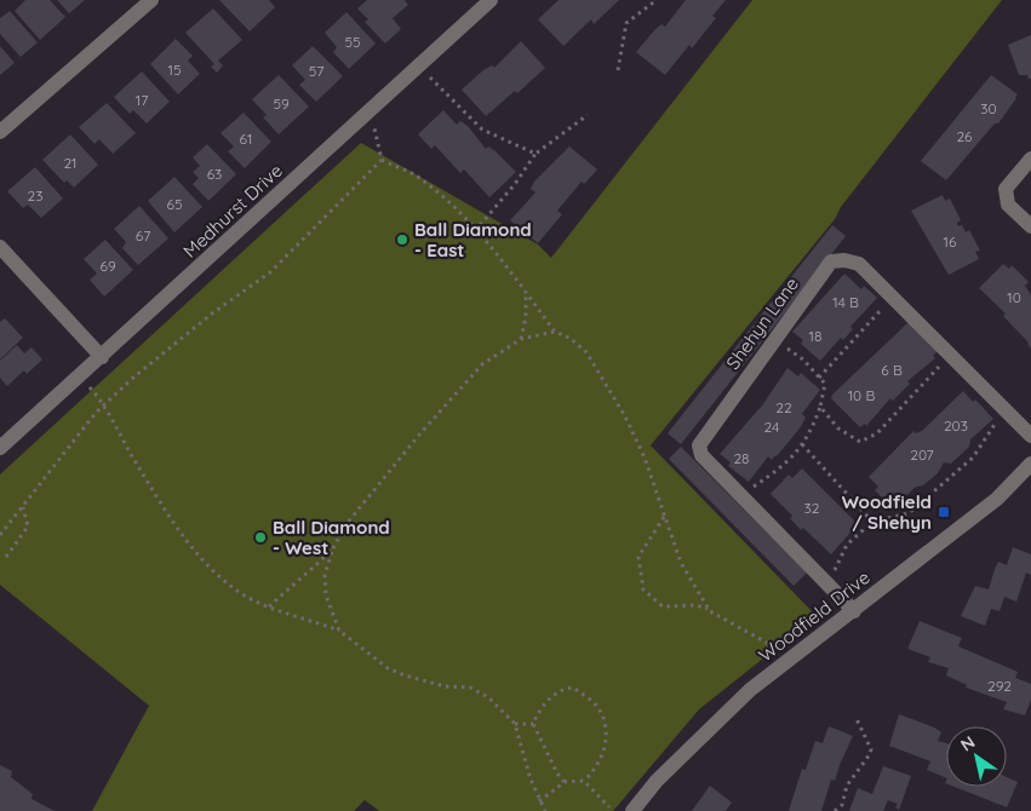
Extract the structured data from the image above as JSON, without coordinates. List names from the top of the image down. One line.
{"streets":{"street":["Medhurst Drive","Shehyn Lane","Woodfield Drive"]},"crossings":[["Shehyn Lane","Woodfield Drive"]],"places":{"other":["Ball Diamond - East","Ball Diamond - West"],"transit":["Woodfield / Shehyn"]},"house_numbers":["55","15","57","17","59","30","26","61","21","63","23","65","67","16","69","10","14 B","18","6 B","10 B","22","203","24","207","28","32","292"],"north":"top left"}
